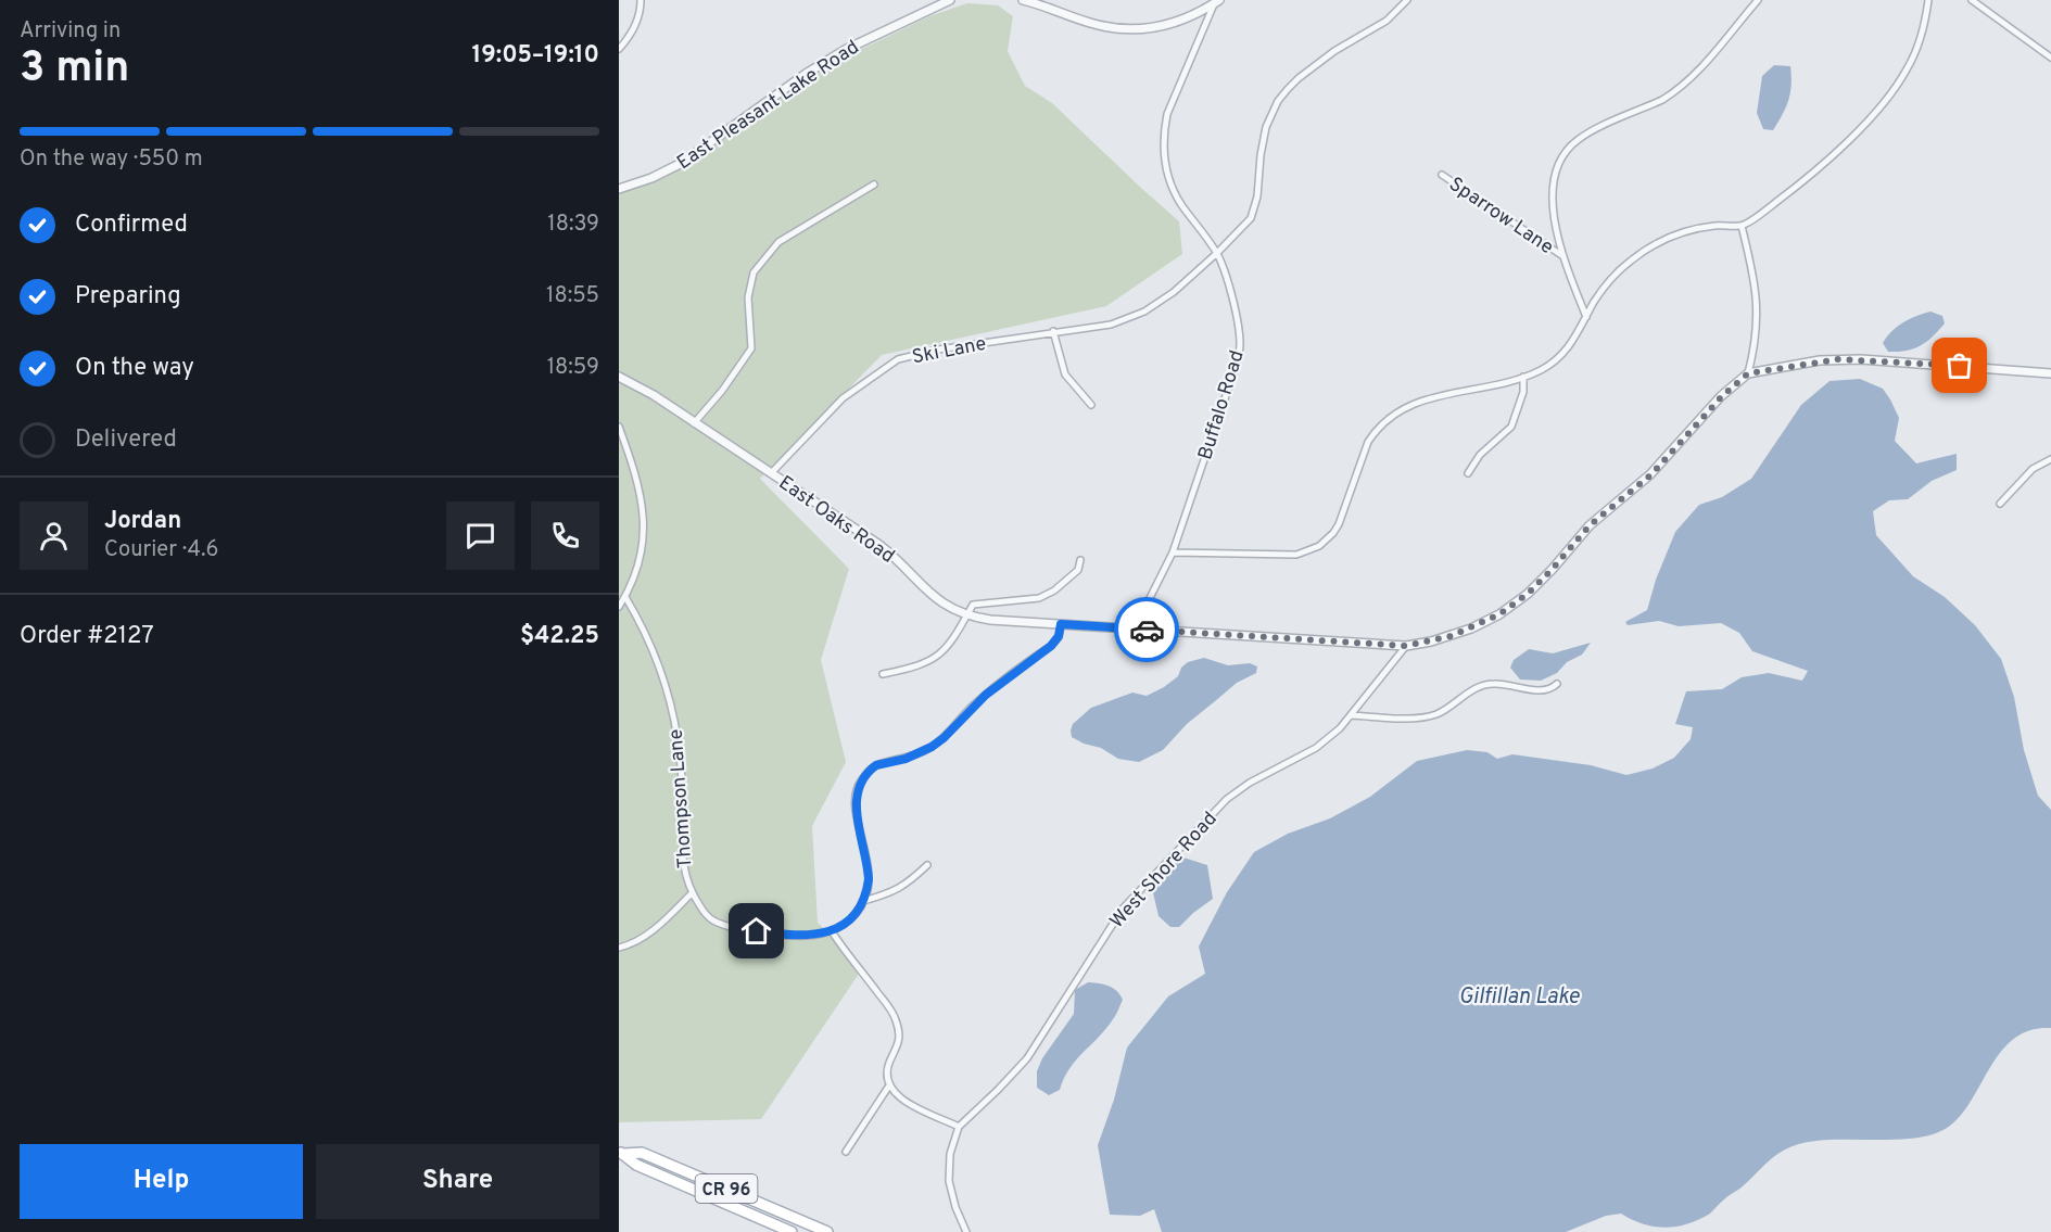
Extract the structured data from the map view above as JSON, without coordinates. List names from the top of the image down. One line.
{"streets":{"main road":["CR 96"],"street":["East Pleasant Lake Road","Sparrow Lane","Ski Lane","Buffalo Road","East Oaks Road","Thompson Lane","West Shore Road"]},"crossings":[["Ski Lane","Buffalo Road"],["Ski Lane","East Oaks Road"],["Buffalo Road","East Oaks Road"],["East Oaks Road","West Shore Road"]],"water":["Gilfillan Lake"],"page":{"heading":["3 min","Arriving in","19:05–19:10"],"panel":["Jordan","Courier · 4.6","Order #2127","$42.25"],"bar":"On the way · 550 m","list":[["Confirmed","18:39"],["Preparing","18:55"],["On the way","18:59"],"Delivered"],"buttons":["Help","Share"]}}
